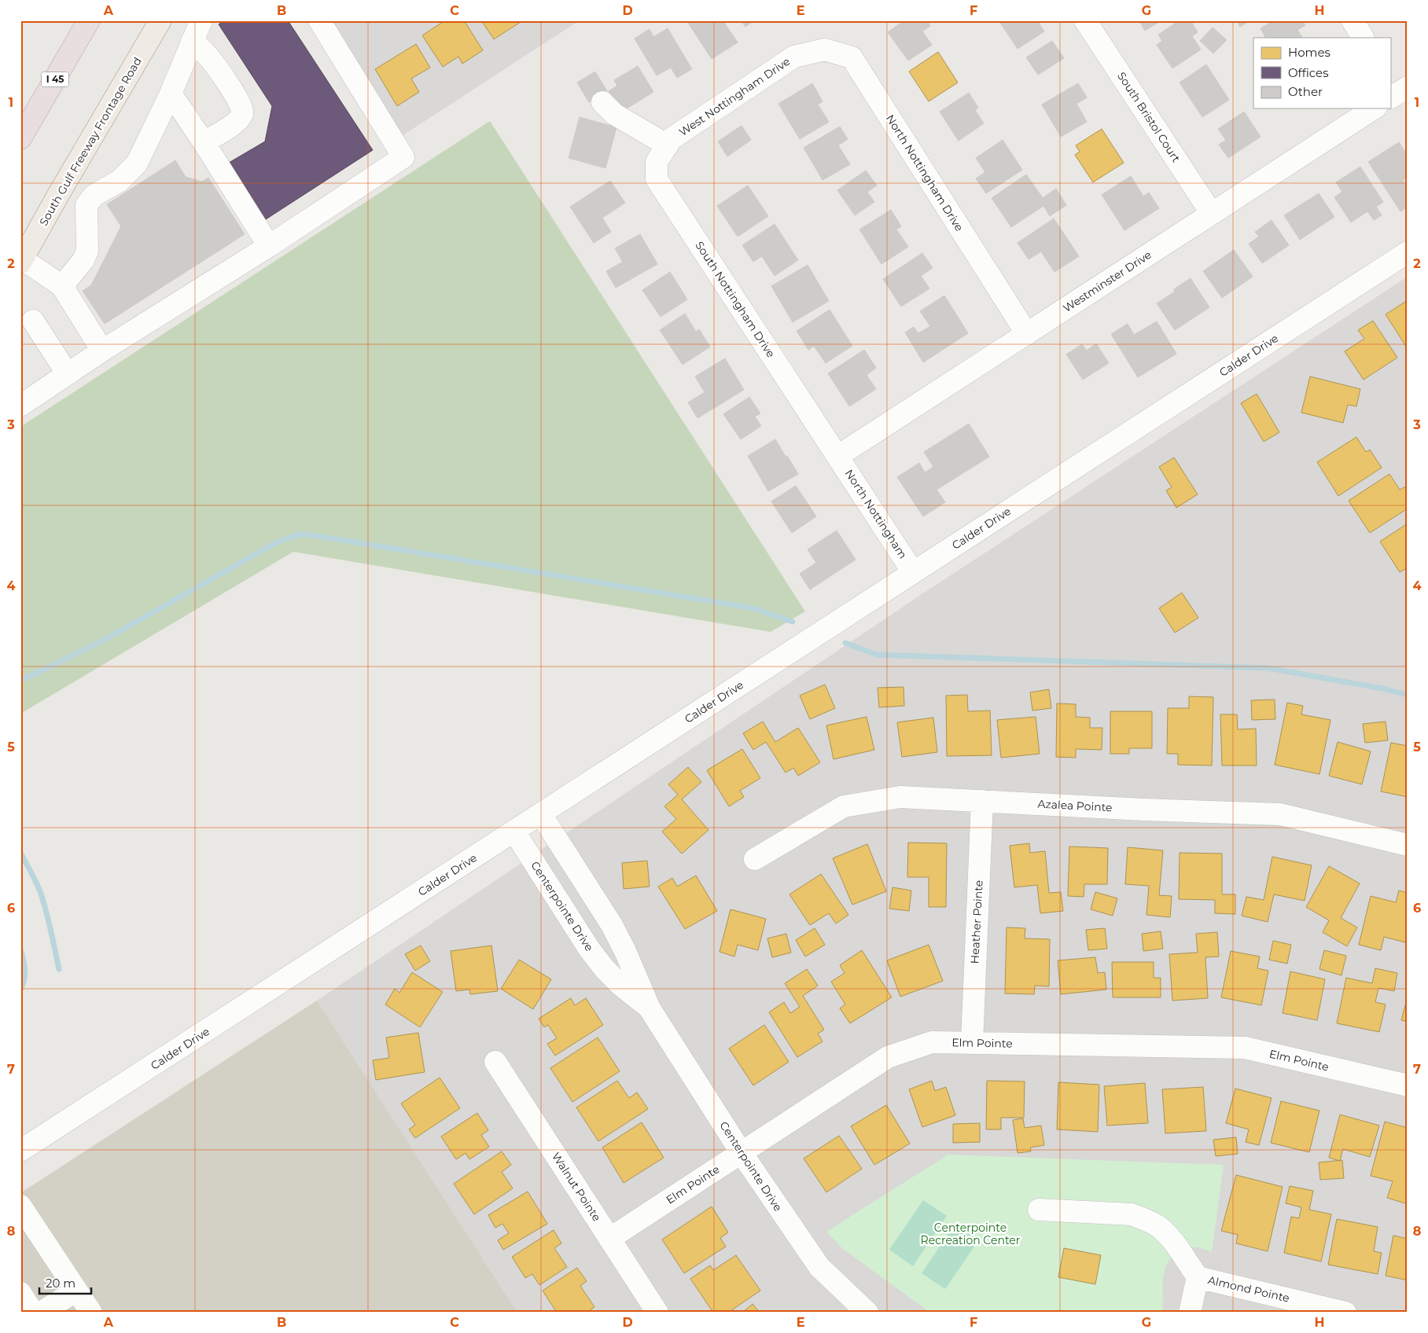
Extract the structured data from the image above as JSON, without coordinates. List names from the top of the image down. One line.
{"streets":{"highway":["I 45"],"main road":["South Gulf Freeway Frontage Road"],"street":["West Nottingham Drive","South Bristol Court","North Nottingham Drive","Westminster Drive","South Nottingham Drive","Calder Drive","North Nottingham","Azalea Pointe","Centerpointe Drive","Heather Pointe","Elm Pointe","Walnut Pointe","Almond Pointe"]},"crossings":[["West Nottingham Drive","North Nottingham Drive"],["West Nottingham Drive","South Nottingham Drive"],["South Bristol Court","Westminster Drive"],["North Nottingham Drive","Westminster Drive"],["Westminster Drive","South Nottingham Drive"],["Westminster Drive","North Nottingham"],["South Nottingham Drive","North Nottingham"],["Calder Drive","North Nottingham"],["Calder Drive","Centerpointe Drive"],["Azalea Pointe","Heather Pointe"],["Centerpointe Drive","Elm Pointe"],["Heather Pointe","Elm Pointe"],["Elm Pointe","Walnut Pointe"]],"parks":["Centerpointe Recreation Center"],"legend":["Homes","Offices","Other"],"scale_bar":"20 m","grid":{"columns":["A","B","C","D","E","F","G","H"],"rows":["1","2","3","4","5","6","7","8"]}}
